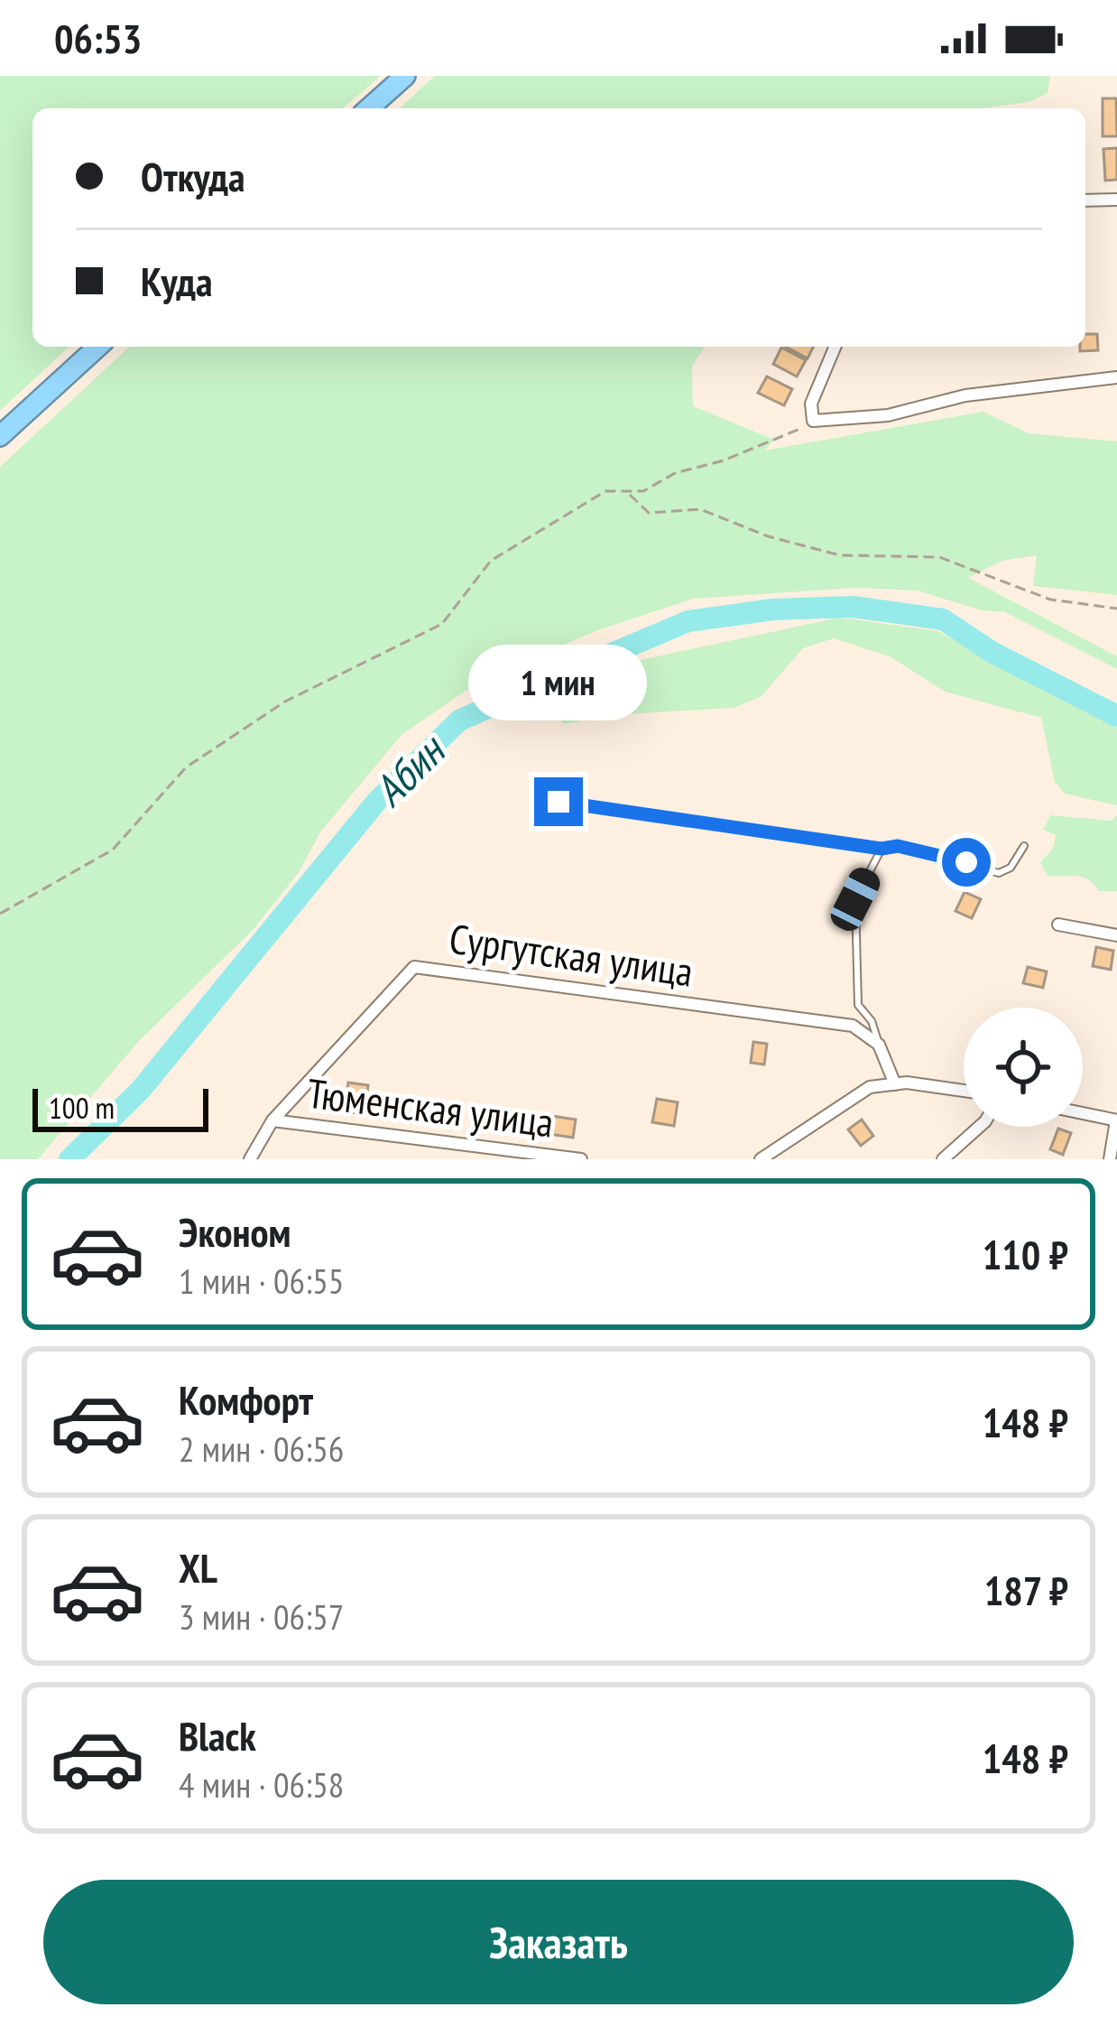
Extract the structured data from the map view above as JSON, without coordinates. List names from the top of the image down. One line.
{"streets":{"street":["Сургутская улица","Тюменская улица"]},"crossings":[["Сургутская улица","Тюменская улица"]],"water":["Абин"],"scale_bar":"100 m","page":{"status":"06:53","banner":["Откуда","Куда"],"bubble":"1 мин","scale":"100 m","list":[{"name":"Эконом","note":"1 мин · 06:55","value":"110 ₽"},{"name":"Комфорт","note":"2 мин · 06:56","value":"148 ₽"},{"name":"XL","note":"3 мин · 06:57","value":"187 ₽"},{"name":"Black","note":"4 мин · 06:58","value":"148 ₽"}],"buttons":"Заказать"}}
